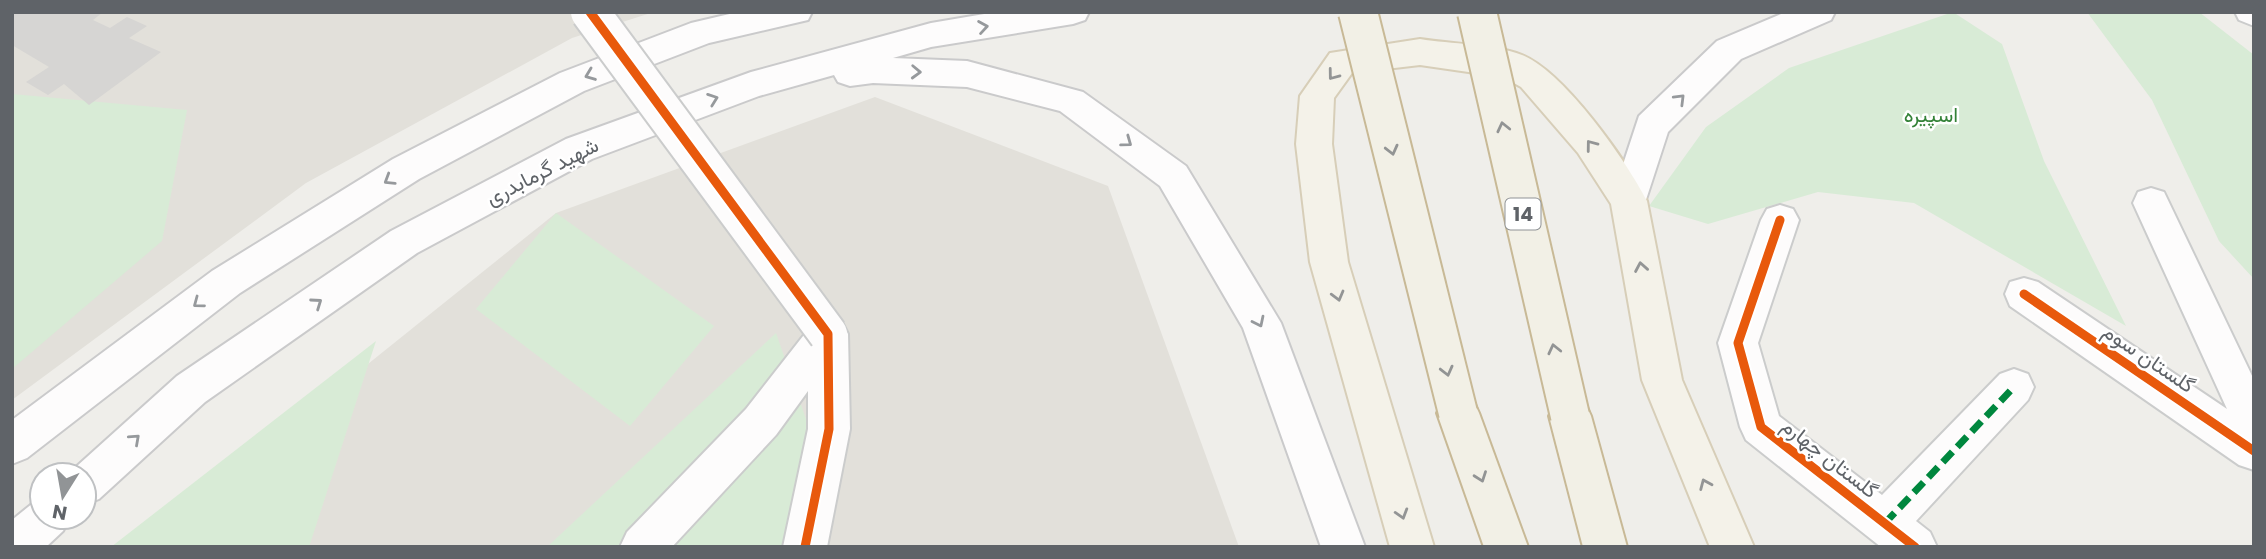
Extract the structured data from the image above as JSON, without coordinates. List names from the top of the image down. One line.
{"streets":{"highway":["14"],"main road":["شهید گرمابدری","گلستان سوم","گلستان چهارم"]},"parks":["اسپیره"],"north":"bottom"}
